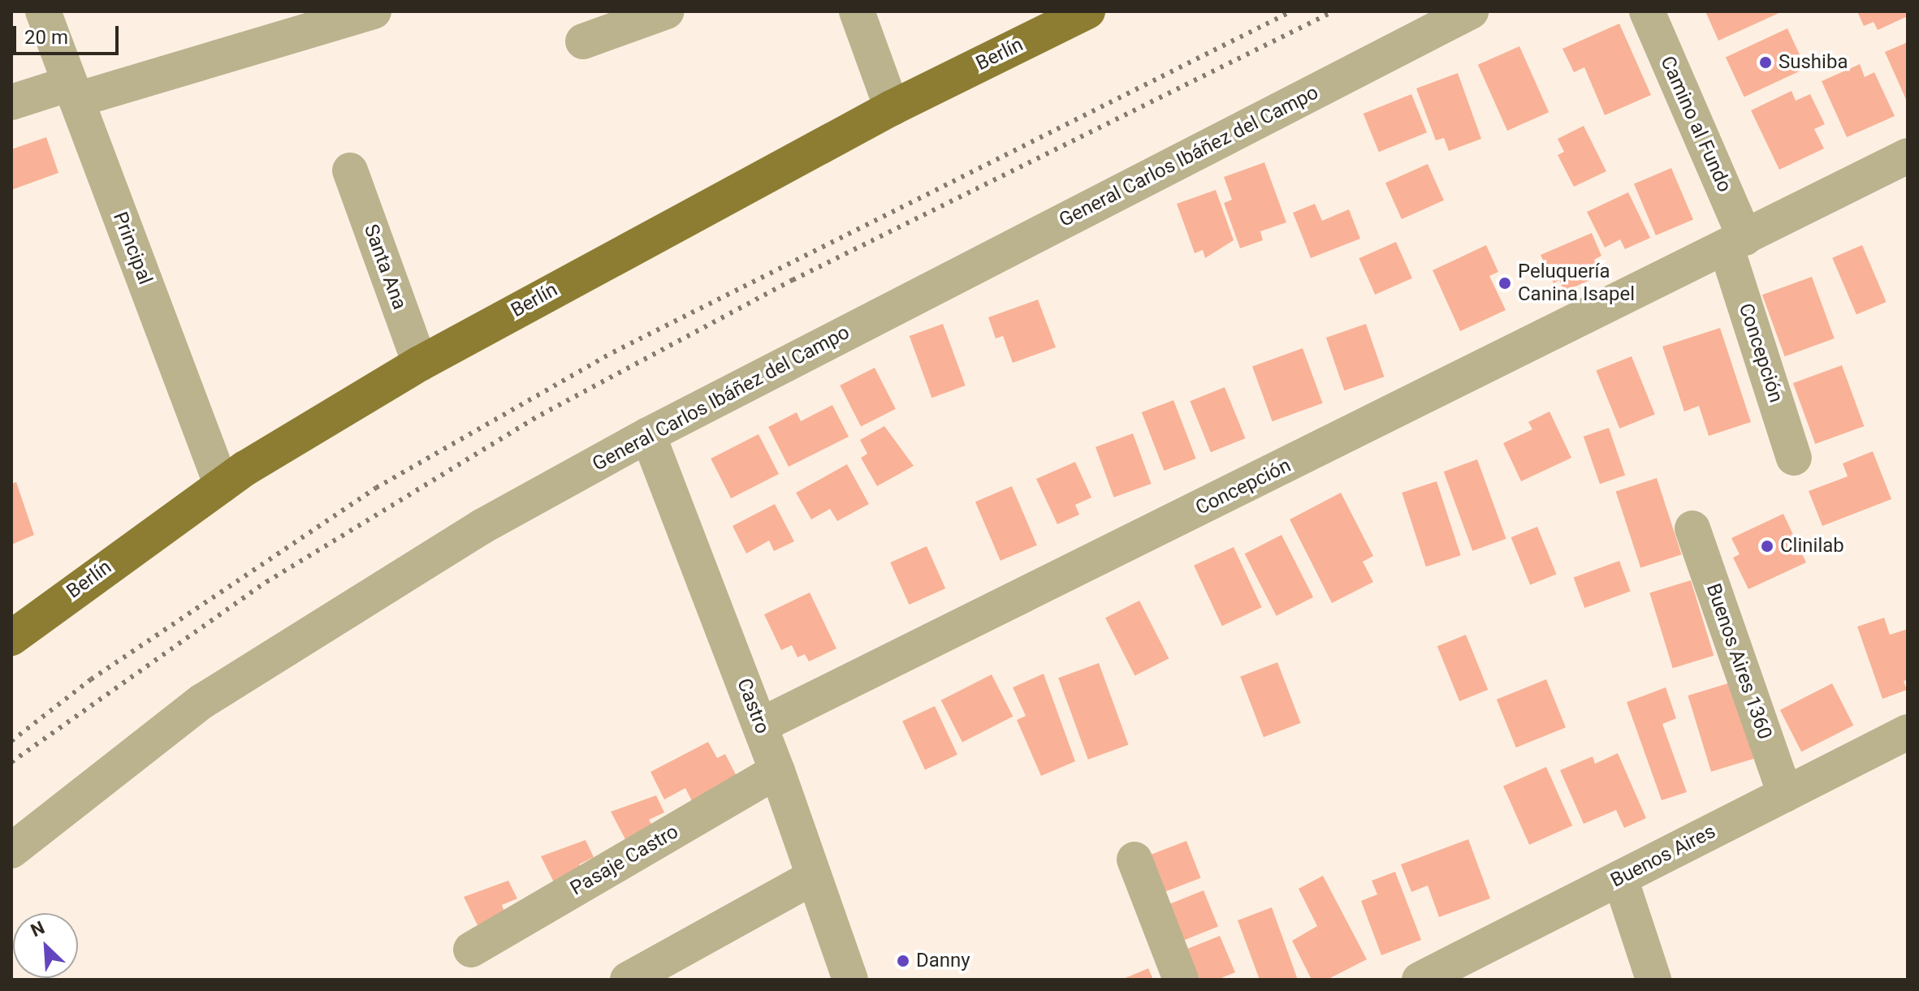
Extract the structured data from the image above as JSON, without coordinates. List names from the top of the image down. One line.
{"streets":{"main road":["Berlín"],"street":["Camino al Fundo","General Carlos Ibáñez del Campo","Principal","Santa Ana","Concepción","Buenos Aires 1360","Castro","Buenos Aires","Pasaje Castro"]},"crossings":[["Berlín","Principal"],["Berlín","Santa Ana"],["Camino al Fundo","Concepción"],["General Carlos Ibáñez del Campo","Castro"],["Concepción","Castro"],["Buenos Aires 1360","Buenos Aires"],["Castro","Pasaje Castro"]],"places":["Sushiba","Peluquería Canina Isapel","Clinilab","Danny"],"scale_bar":"20 m","north":"top left"}
